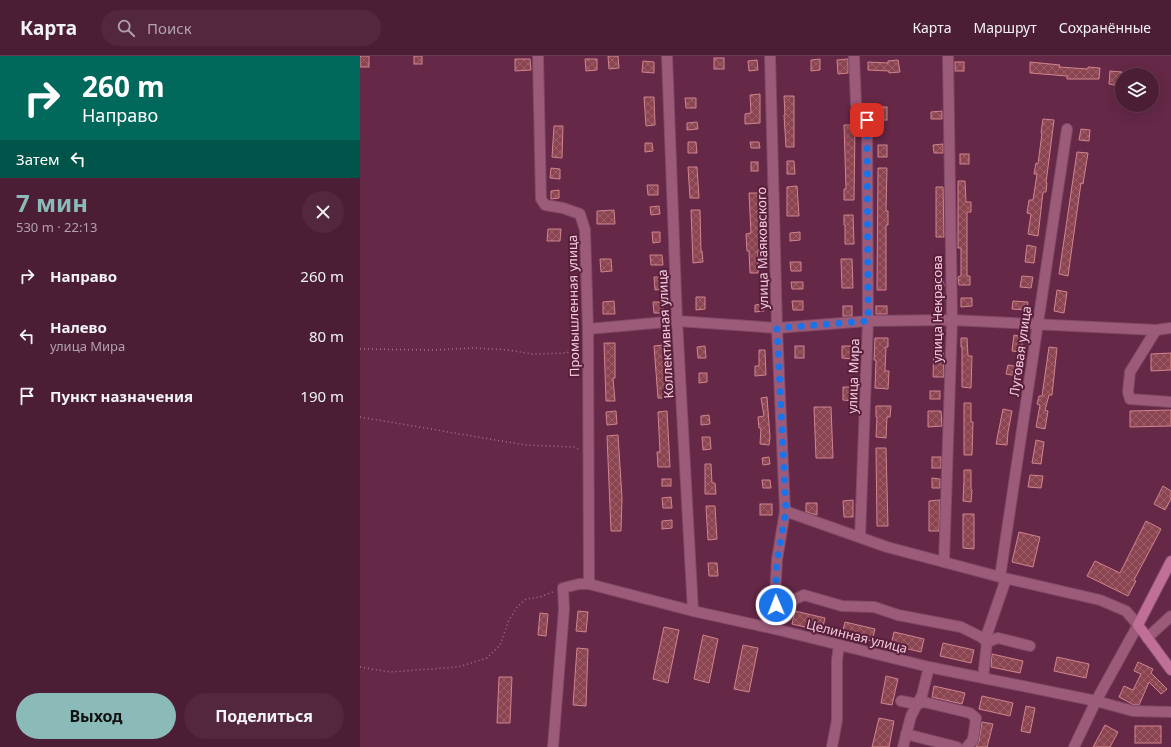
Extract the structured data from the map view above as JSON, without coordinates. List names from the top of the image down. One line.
{"streets":{"street":["улица Маяковского","Промышленная улица","улица Некрасова","Коллективная улица","Луговая улица","улица Мира","Целинная улица"]},"crossings":[["улица Маяковского","Целинная улица"],["Промышленная улица","Целинная улица"],["Коллективная улица","Целинная улица"],["Луговая улица","Целинная улица"]],"page":{"header":"Карта","search":"Поиск","nav":["Карта","Маршрут","Сохранённые"],"turn":["260 m","Направо"],"then":"Затем","heading":["7 мин","530 m · 22:13"],"list":[{"name":"Направо","value":"260 m"},{"name":"Налево","note":"улица Мира","value":"80 m"},{"name":"Пункт назначения","value":"190 m"}],"buttons":["Выход","Поделиться"]}}
